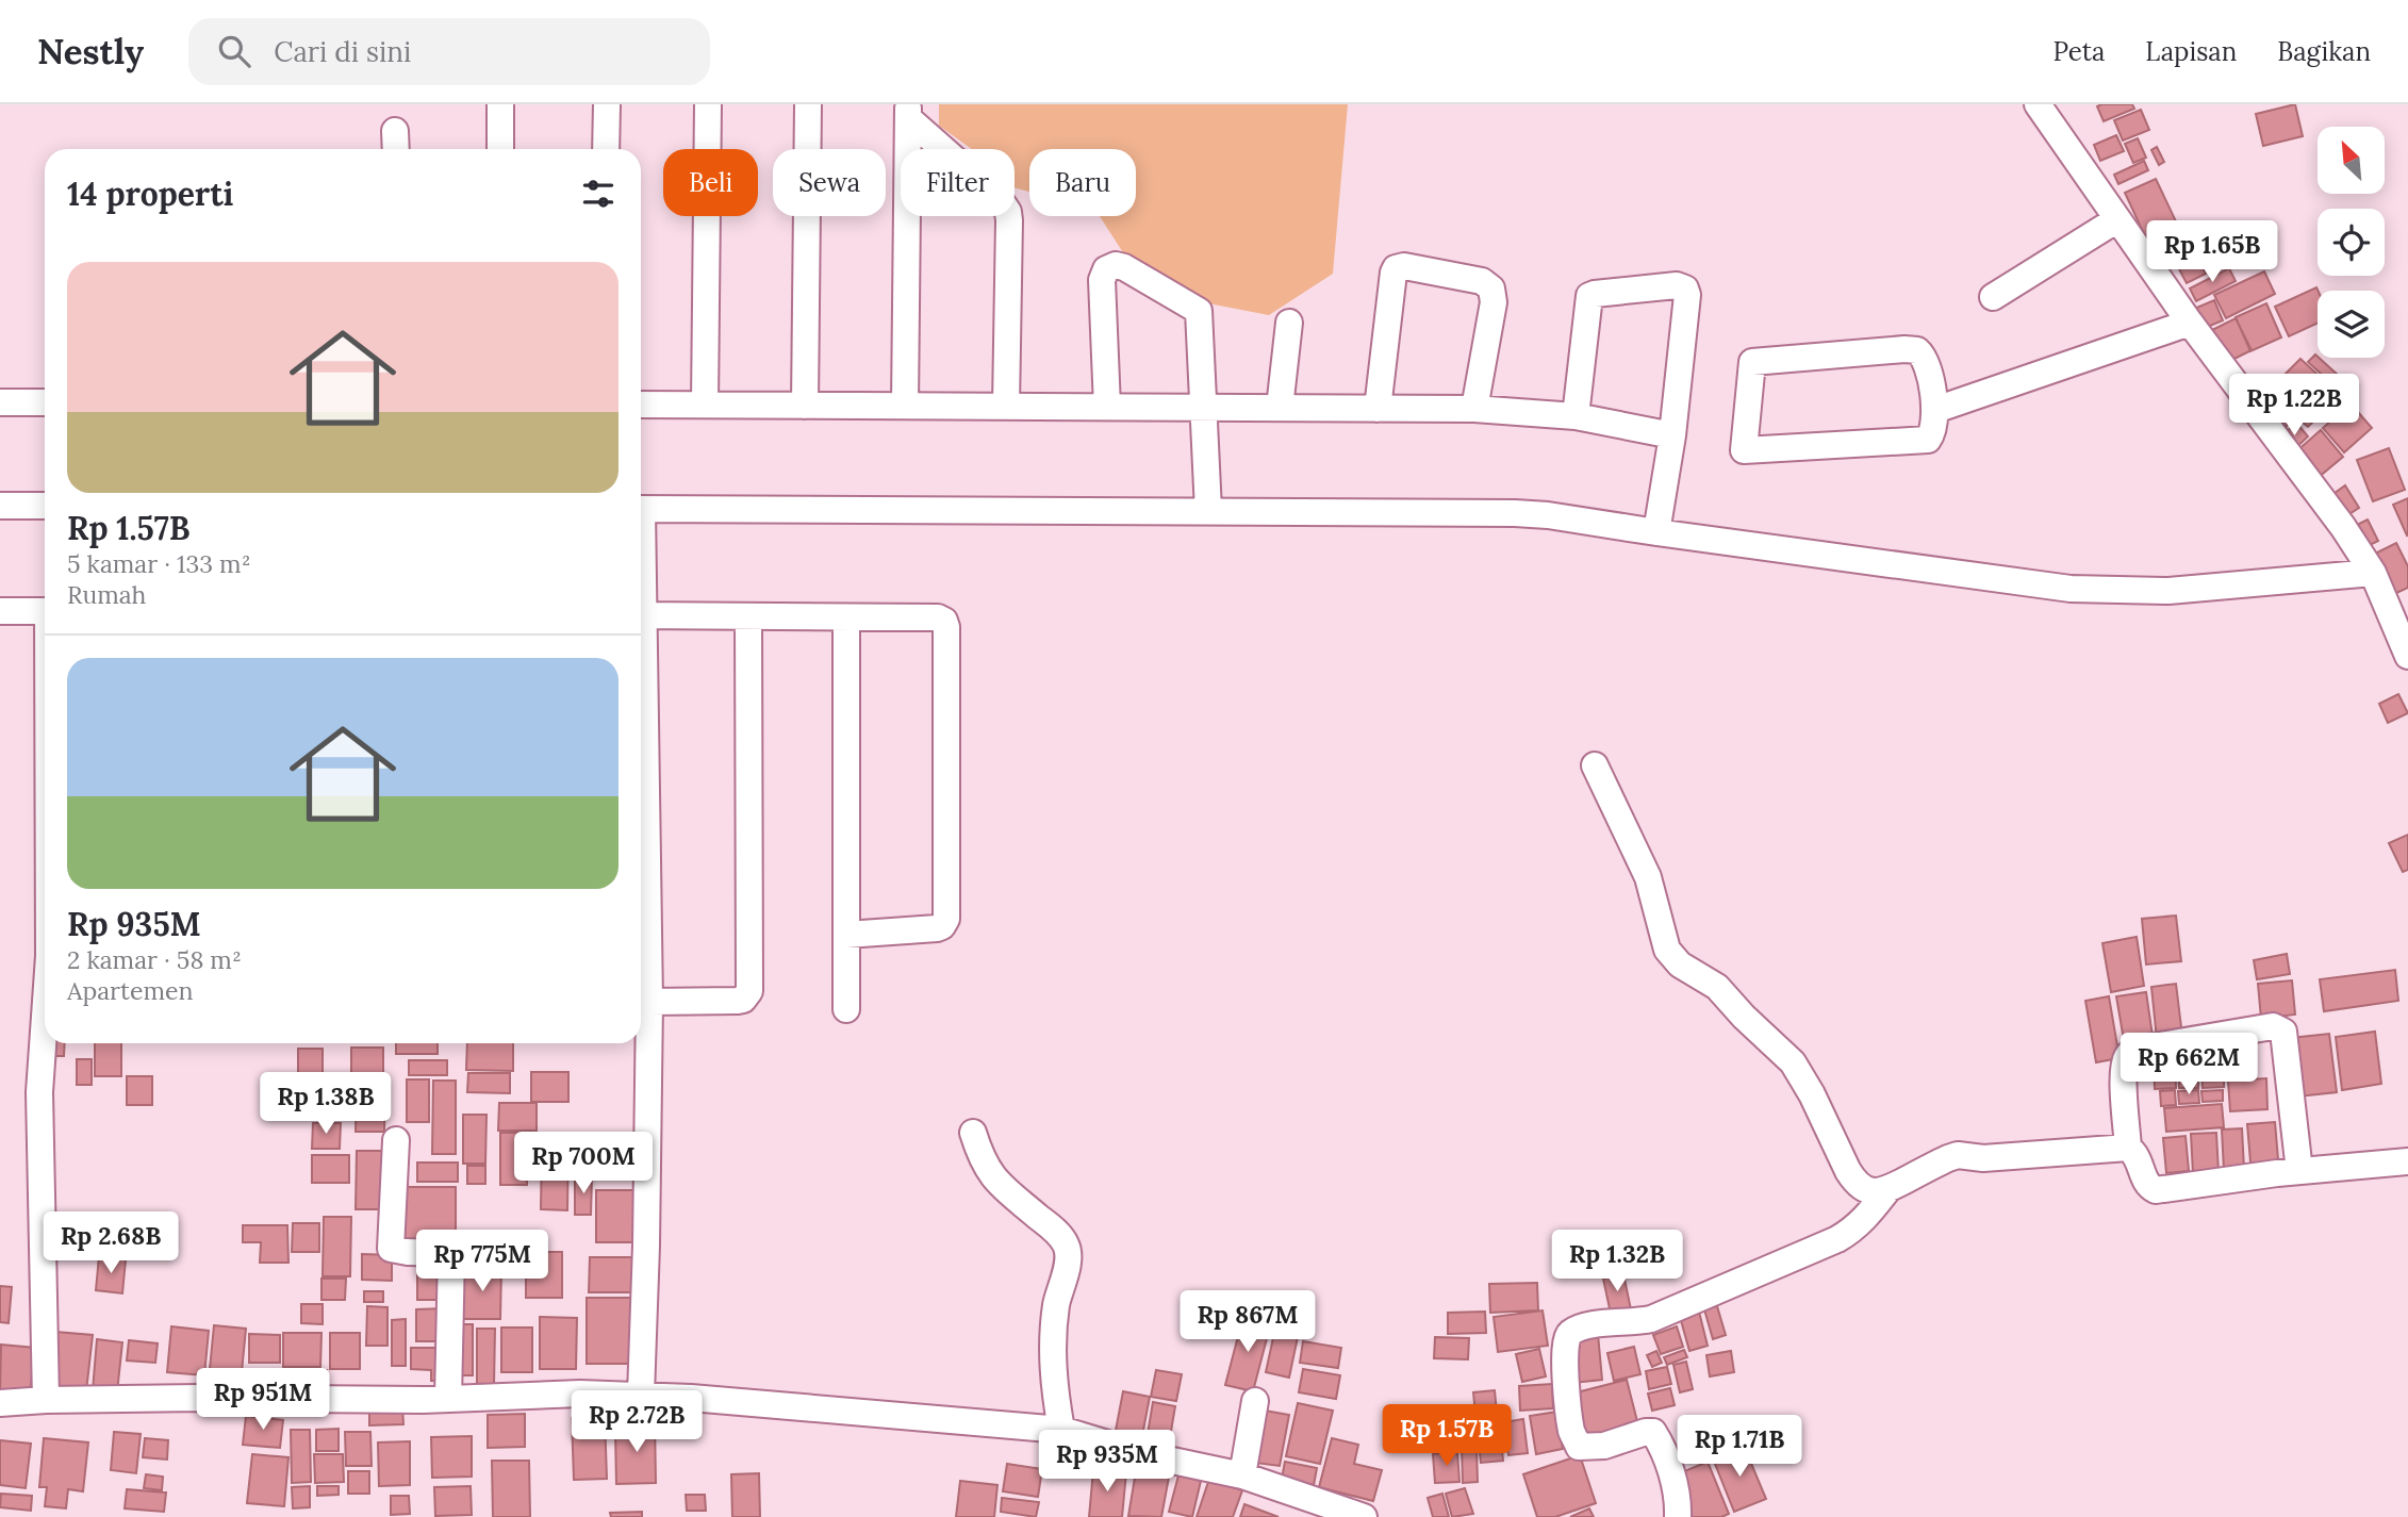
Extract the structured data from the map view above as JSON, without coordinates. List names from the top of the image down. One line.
{"north":"top left","page":{"header":"Nestly","search":"Cari di sini","nav":["Peta","Lapisan","Bagikan"],"chip":["Beli","Sewa","Filter","Baru"],"heading":"14 properti","price":["Rp 1.65B","Rp 1.22B","Rp 662M","Rp 1.38B","Rp 700M","Rp 2.68B","Rp 775M","Rp 1.32B","Rp 867M","Rp 951M","Rp 2.72B","Rp 1.57B","Rp 1.71B","Rp 935M"],"list":[{"name":"Rp 1.57B","note":"5 kamar · 133 m² · Rumah"},{"name":"Rp 935M","note":"2 kamar · 58 m² · Apartemen"}]}}
